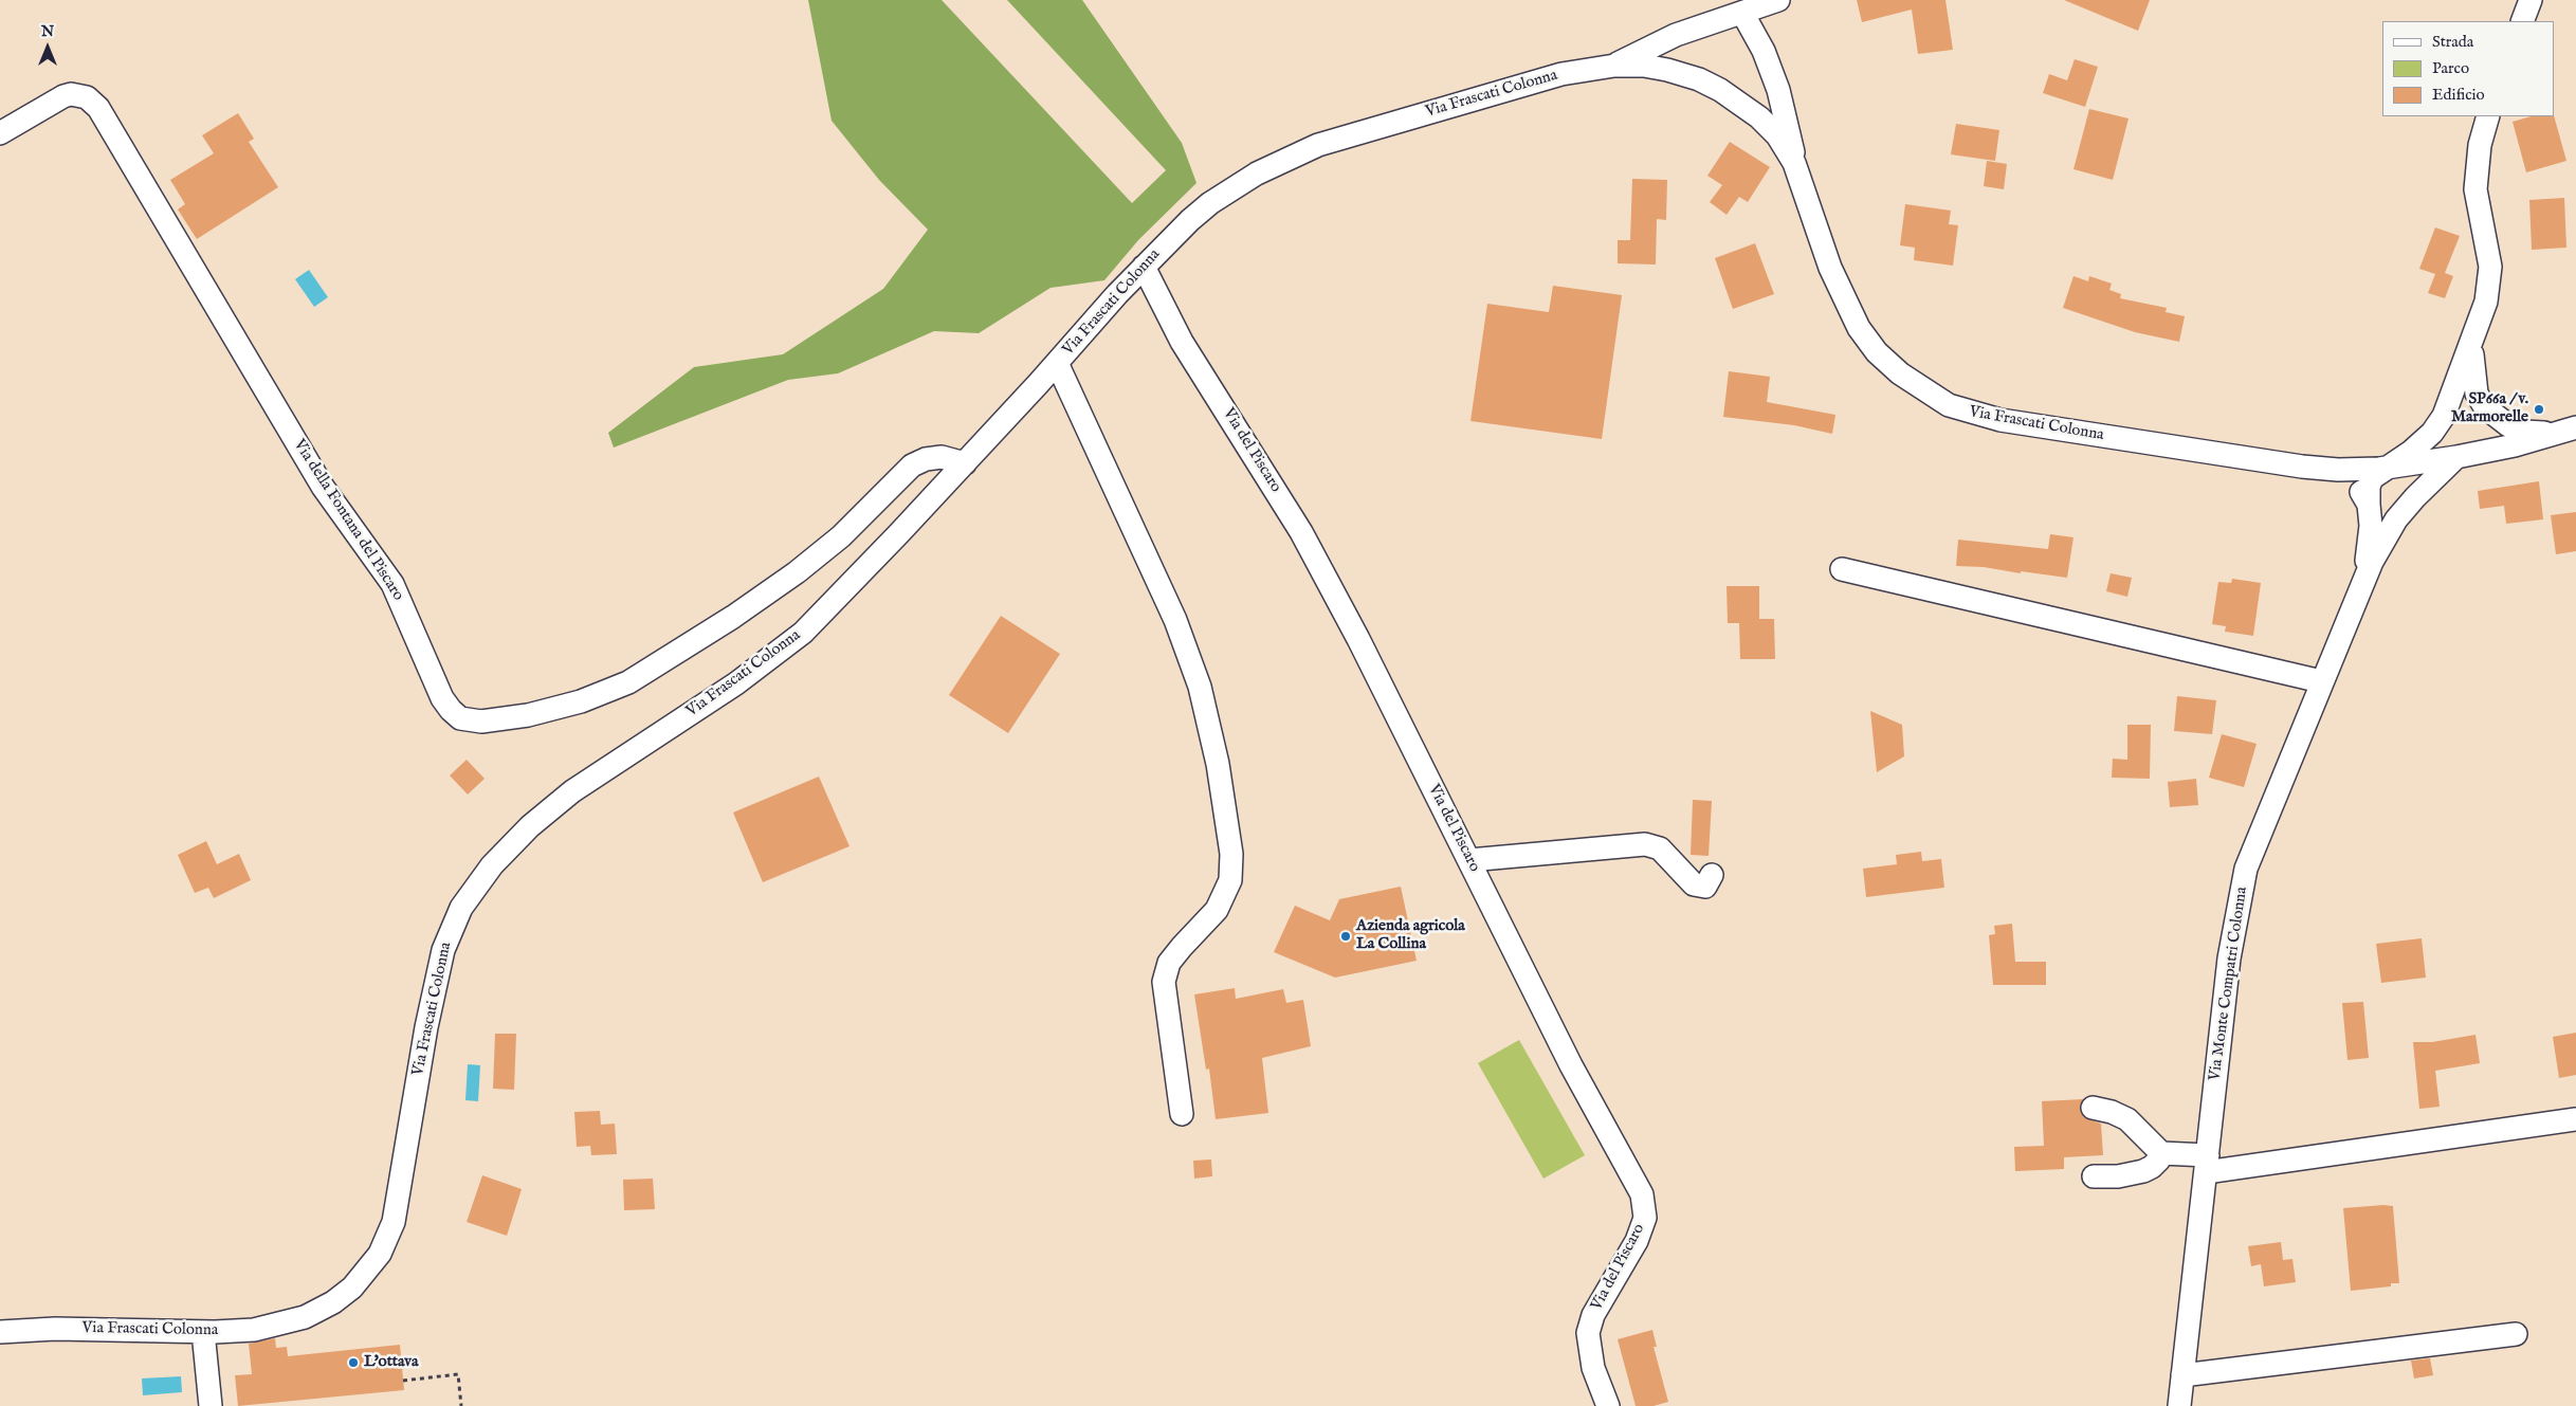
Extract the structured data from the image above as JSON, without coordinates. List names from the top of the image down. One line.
{"streets":{"street":["Via Frascati Colonna","Via del Piscaro","Via della Fontana del Piscaro","Via Monte Compatri Colonna"]},"crossings":[["Via Frascati Colonna","Via del Piscaro"],["Via Frascati Colonna","Via della Fontana del Piscaro"]],"places":["SP66a / v. Marmorelle","Azienda agricola La Collina","L'ottava"],"legend":["Strada","Parco","Edificio"],"north":"top"}
